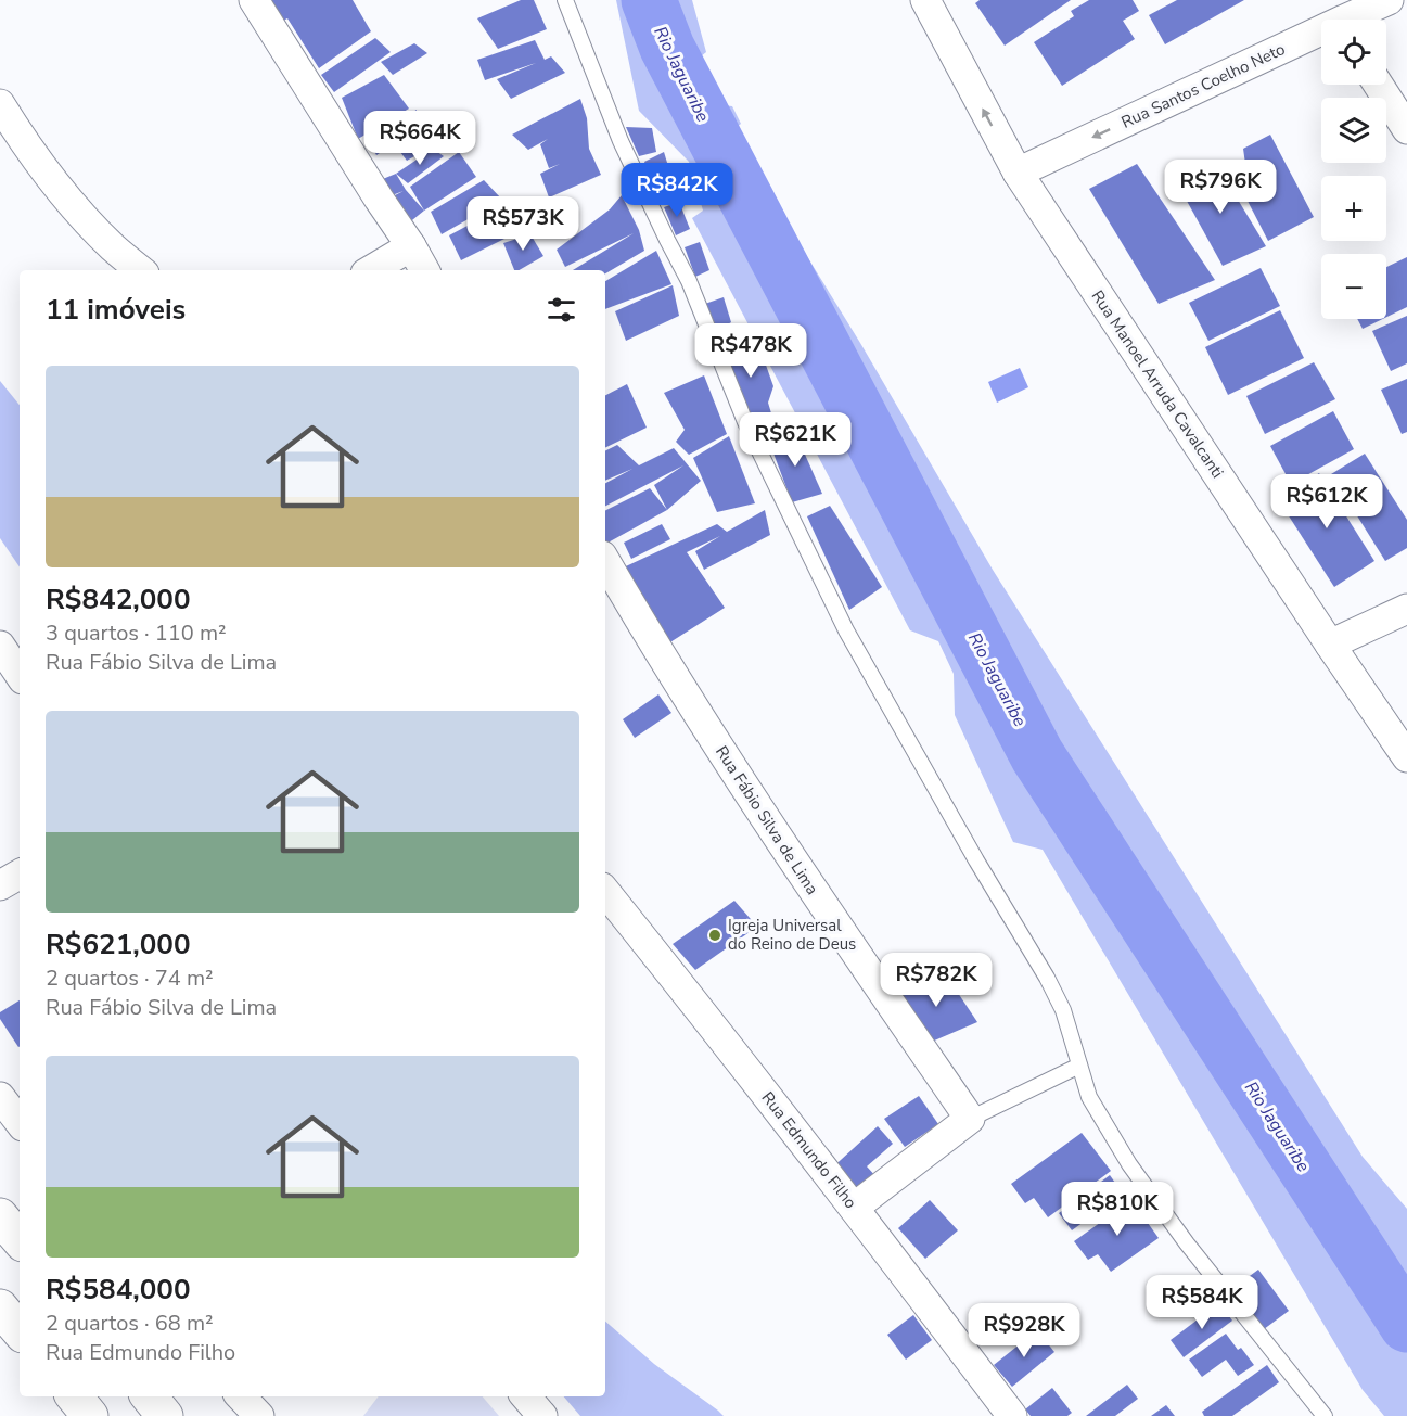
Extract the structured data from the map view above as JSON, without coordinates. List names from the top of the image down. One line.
{"streets":{"street":["Rua Santos Coelho Neto","Rua Manoel Arruda Cavalcanti","Rua Fábio Silva de Lima","Rua Edmundo Filho"]},"crossings":[["Rua Santos Coelho Neto","Rua Manoel Arruda Cavalcanti"]],"one_way":["Rua Santos Coelho Neto"],"water":["Rio Jaguaribe"],"places":["Igreja Universal do Reino de Deus"],"page":{"map_buttons":["+","−"],"price":["R$664K","R$796K","R$842K","R$573K","R$478K","R$621K","R$612K","R$782K","R$810K","R$584K","R$928K"],"heading":"11 imóveis","list":[{"name":"R$842,000","note":"3 quartos · 110 m² · Rua Fábio Silva de Lima"},{"name":"R$621,000","note":"2 quartos · 74 m² · Rua Fábio Silva de Lima"},{"name":"R$584,000","note":"2 quartos · 68 m² · Rua Edmundo Filho"}]}}
